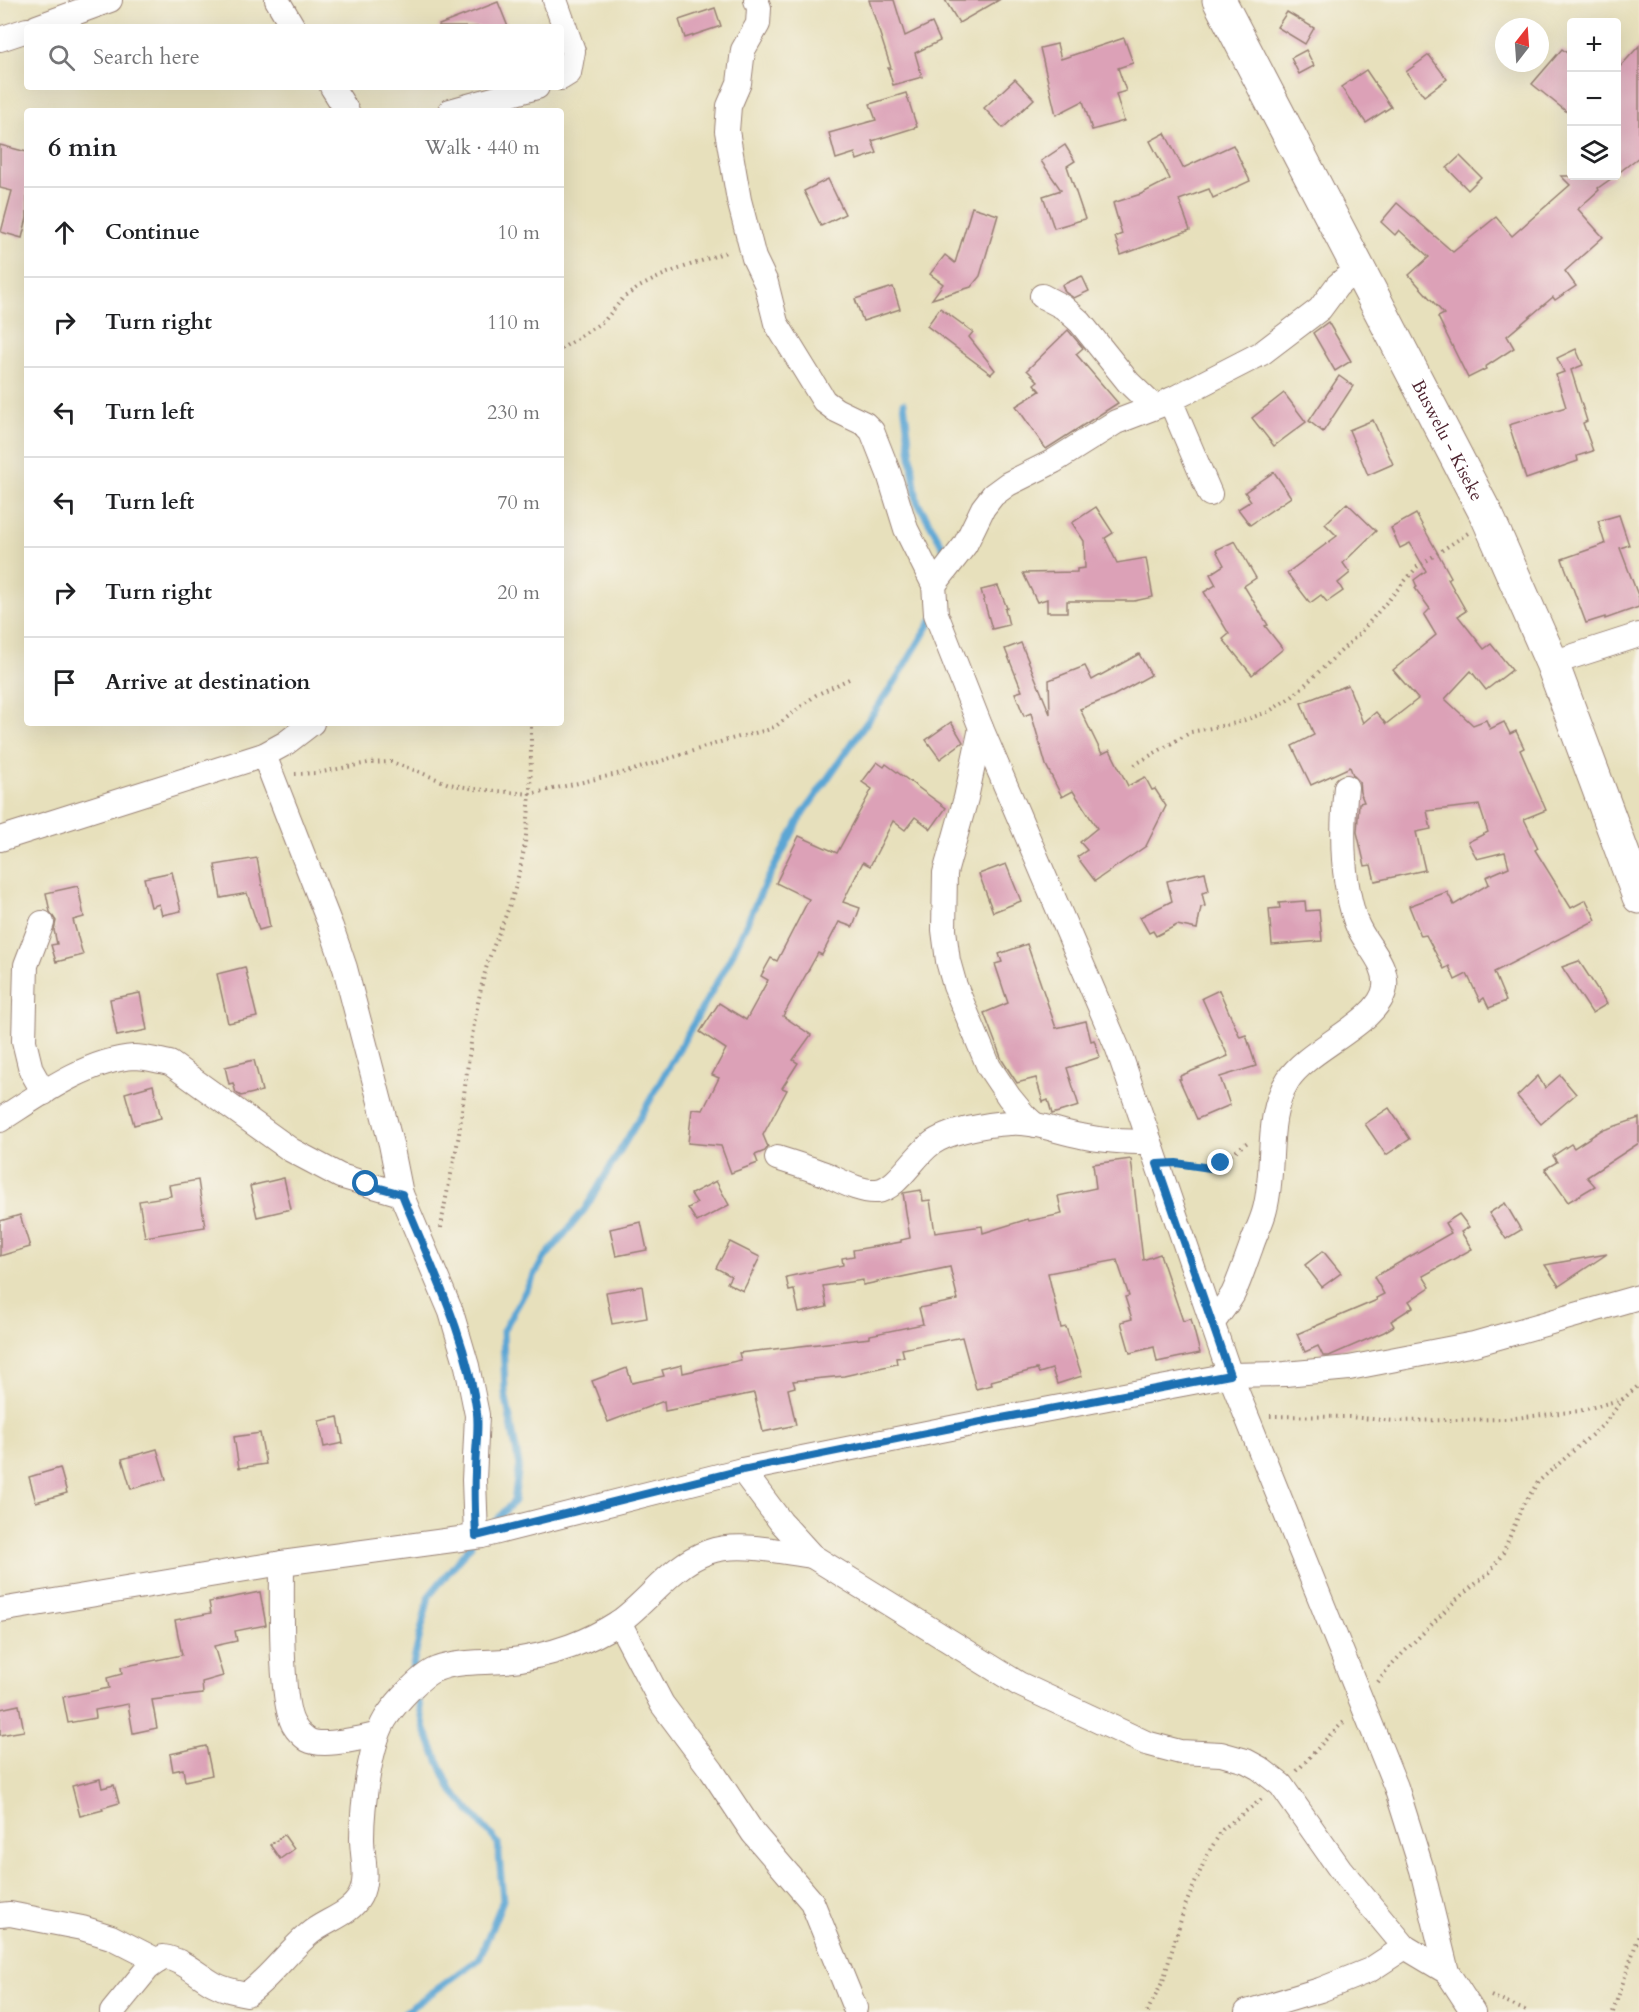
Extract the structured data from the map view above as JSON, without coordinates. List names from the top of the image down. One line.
{"streets":{"main road":["Buswelu - Kiseke"]},"north":"top","page":{"map_buttons":["+","−"],"search":"Search here","heading":["6 min","Walk · 440 m"],"list":[["Continue","10 m"],["Turn right","110 m"],["Turn left","230 m"],["Turn left","70 m"],["Turn right","20 m"],"Arrive at destination"]}}
